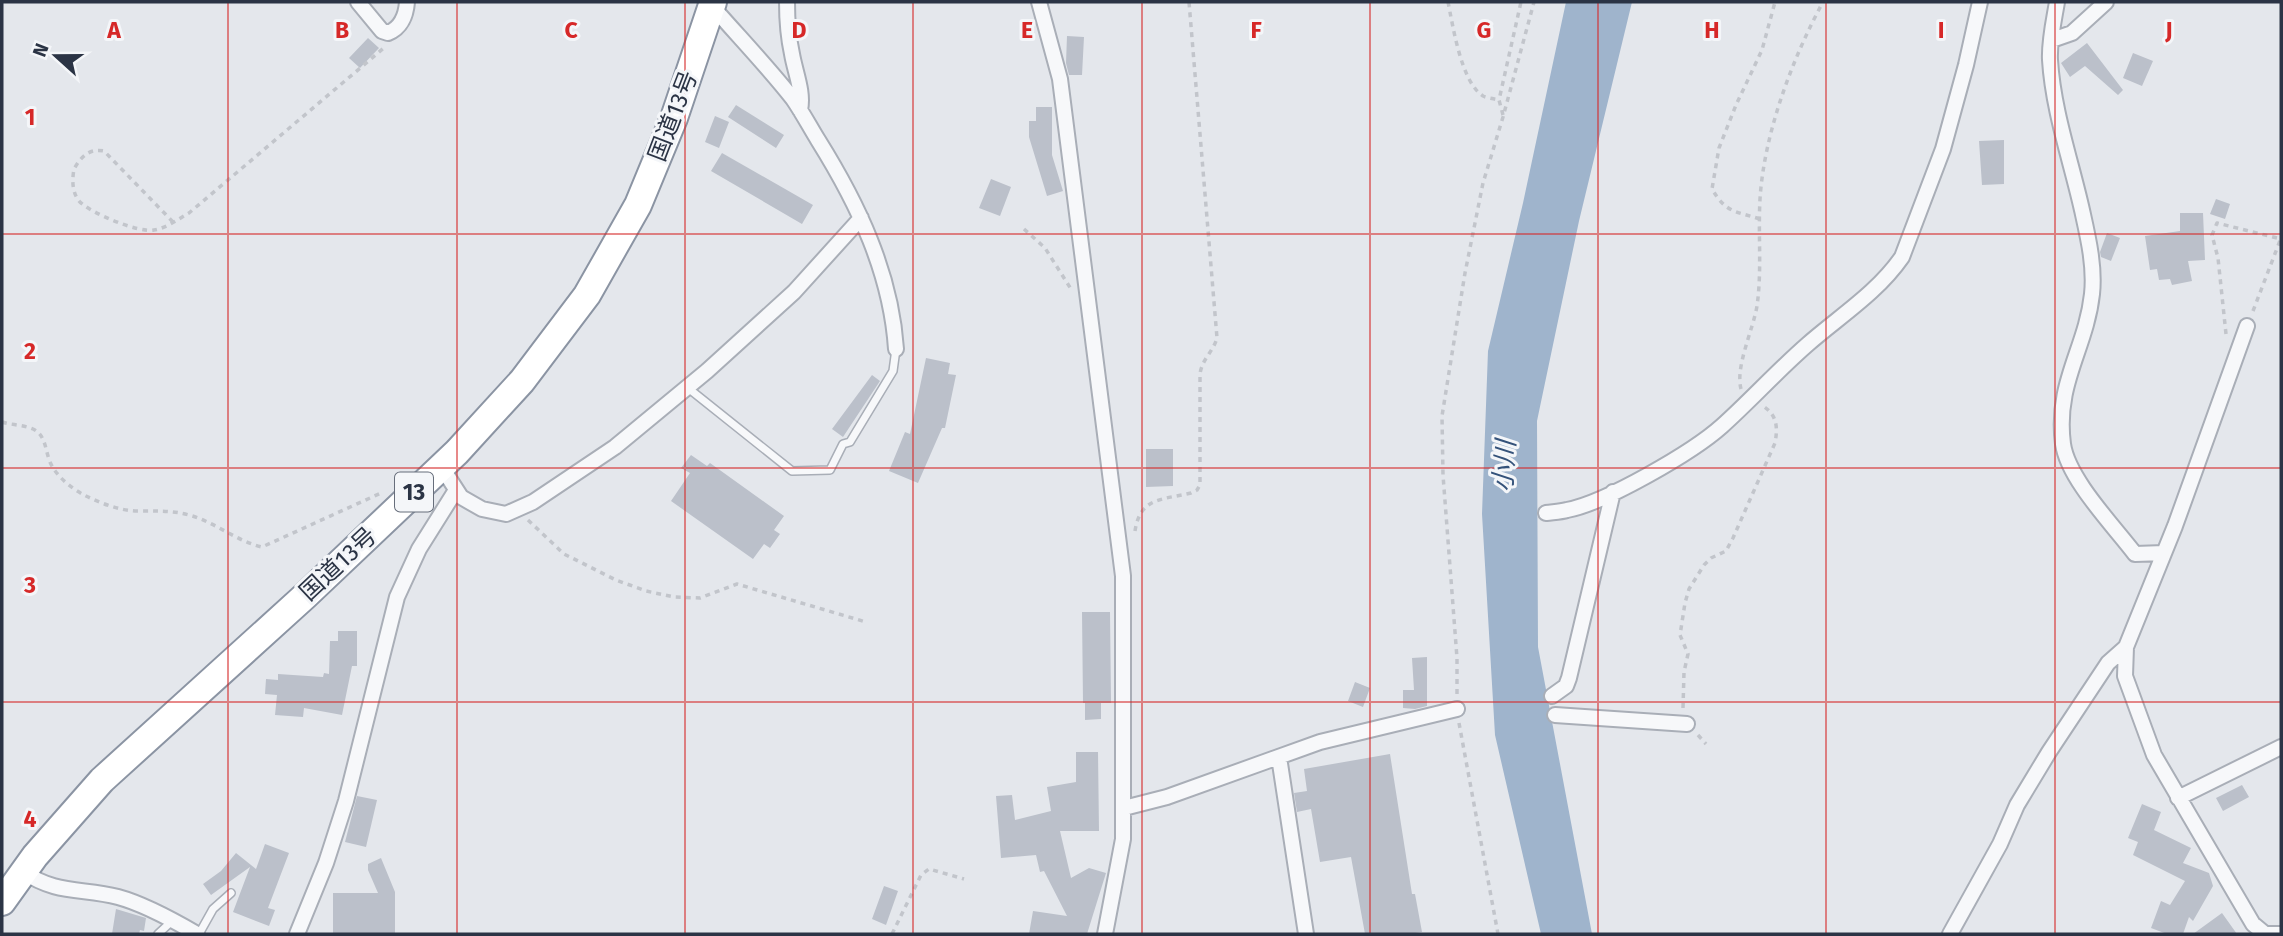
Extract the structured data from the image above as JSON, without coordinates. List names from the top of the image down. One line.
{"streets":{"highway":["国道13号","13"]},"water":["小川"],"north":"left","grid":{"columns":["A","B","C","D","E","F","G","H","I","J"],"rows":["1","2","3","4"]}}
